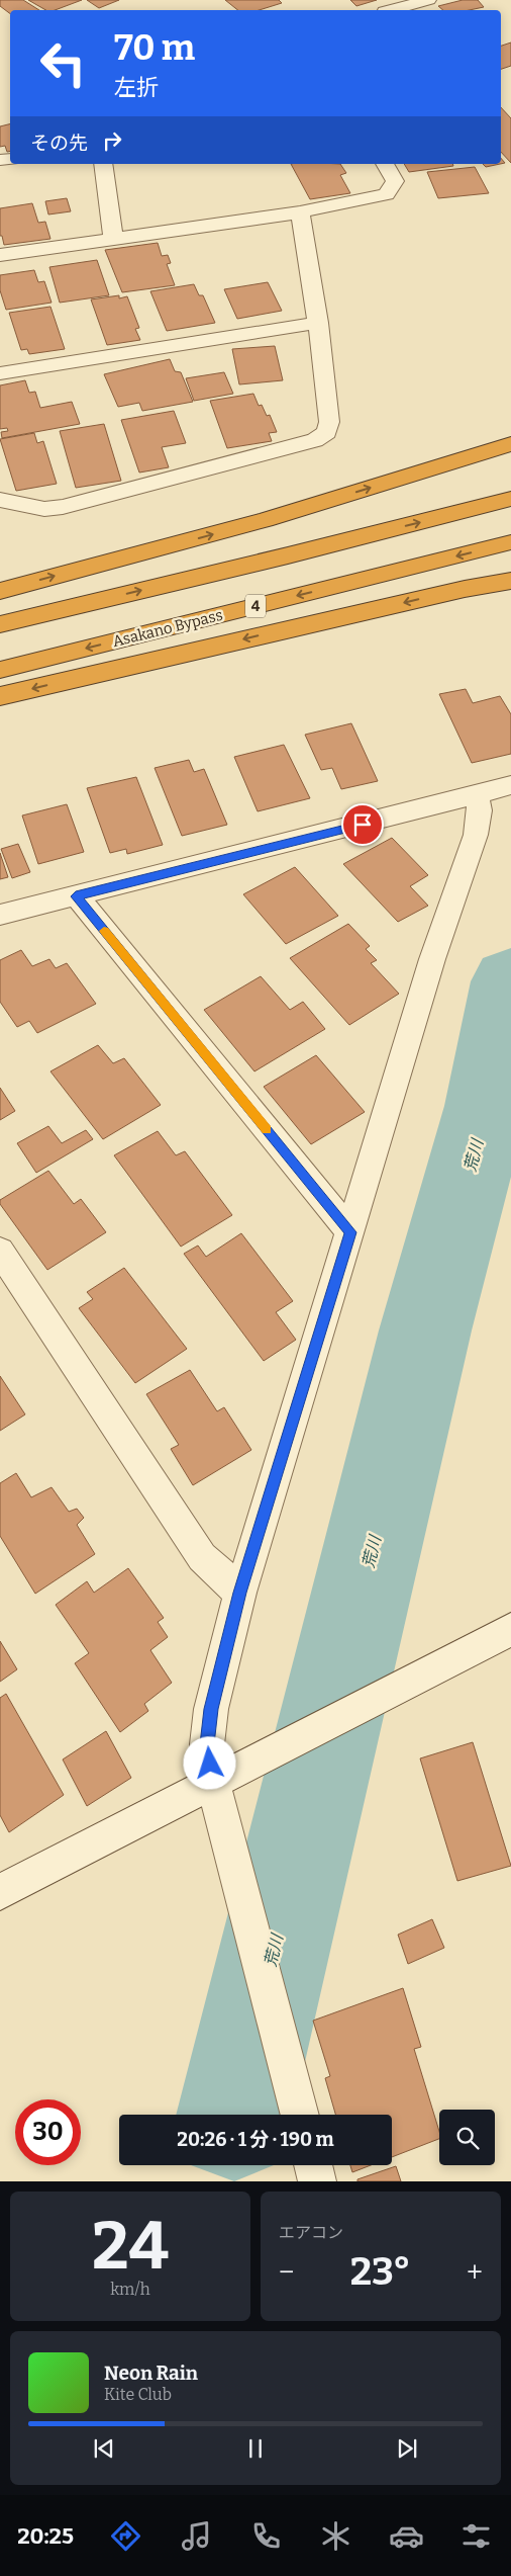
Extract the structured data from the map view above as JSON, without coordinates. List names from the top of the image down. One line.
{"streets":{"highway":["4","Asakano Bypass"]},"water":["荒川"],"page":{"turn":["70 m","左折"],"then":"その先","limit":"30","trip":"20:26 · 1 分 · 190 m","tile":[["24","km/h"],"エアコン"],"heat":["−","23°","+"],"song":["Neon Rain","Kite Club"],"tabs":"20:25"}}
